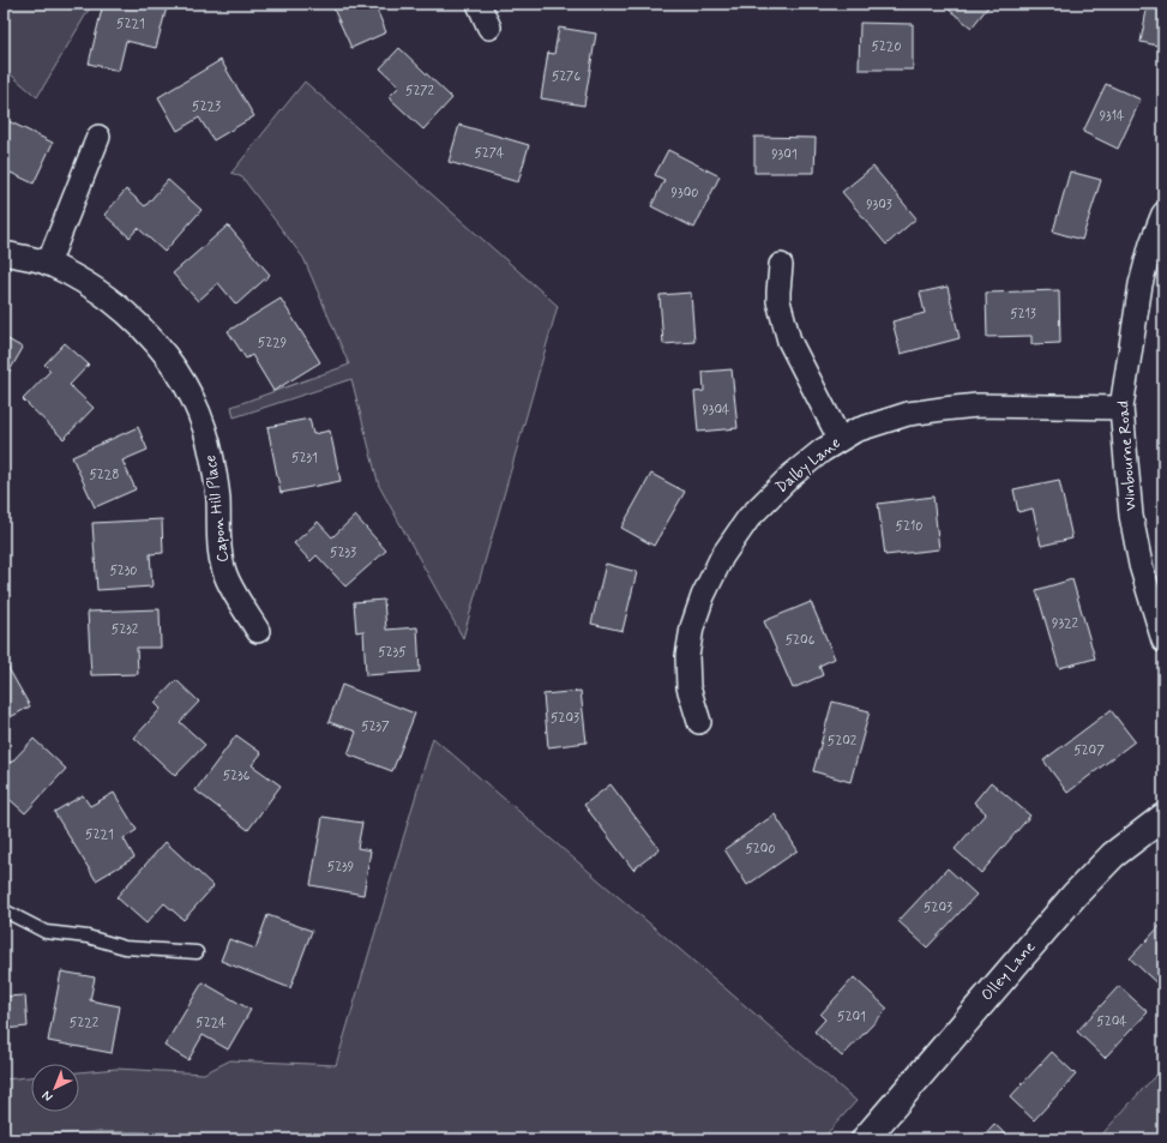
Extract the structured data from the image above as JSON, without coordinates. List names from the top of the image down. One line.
{"streets":{"street":["Winbourne Road","Dalby Lane","Capon Hill Place","Olley Lane"]},"crossings":[["Winbourne Road","Dalby Lane"]],"house_numbers":["5221","5220","5276","5272","5223","9314","5274","9301","9300","9303","5213","5229","9304","5231","5228","5210","5233","5230","9322","5232","5206","5235","5203","5237","5202","5207","5236","5221","5200","5239","5203","5201","5204","5222","5224"],"north":"bottom left"}
